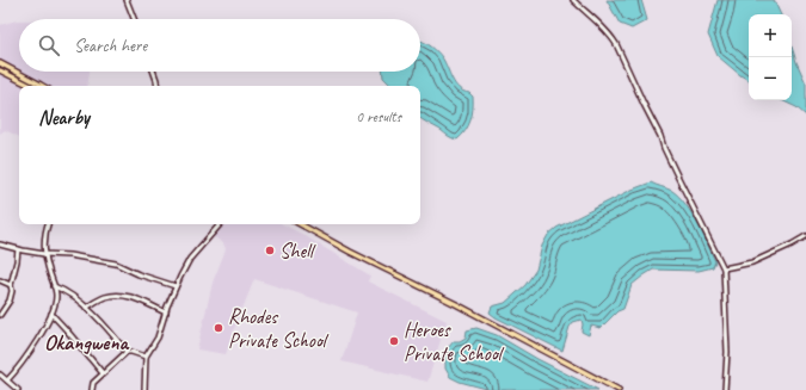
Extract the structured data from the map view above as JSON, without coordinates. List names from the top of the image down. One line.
{"districts":["Okangwena"],"places":["Shell","Rhodes Private School","Heroes Private School"],"page":{"map_buttons":["+","−"],"search":"Search here","heading":["Nearby","0 results"]}}
